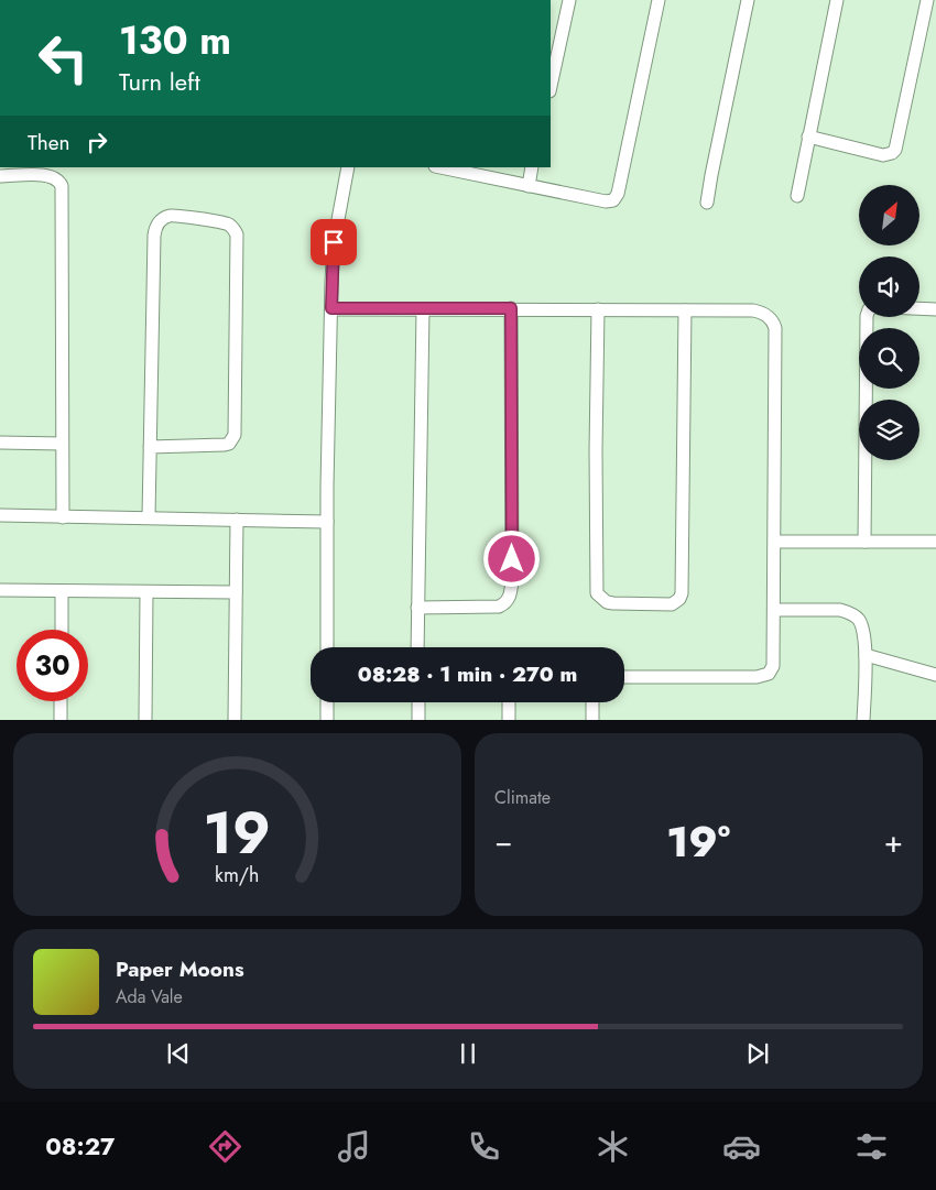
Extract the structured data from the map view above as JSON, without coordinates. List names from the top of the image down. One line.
{"north":"top right","page":{"turn":["130 m","Turn left"],"then":"Then","limit":"30","trip":"08:28 · 1 min · 270 m","tile":"Climate","heat":["−","19°","+"],"song":["Paper Moons","Ada Vale"],"tabs":"08:27","gauge":["19","km/h"]}}
